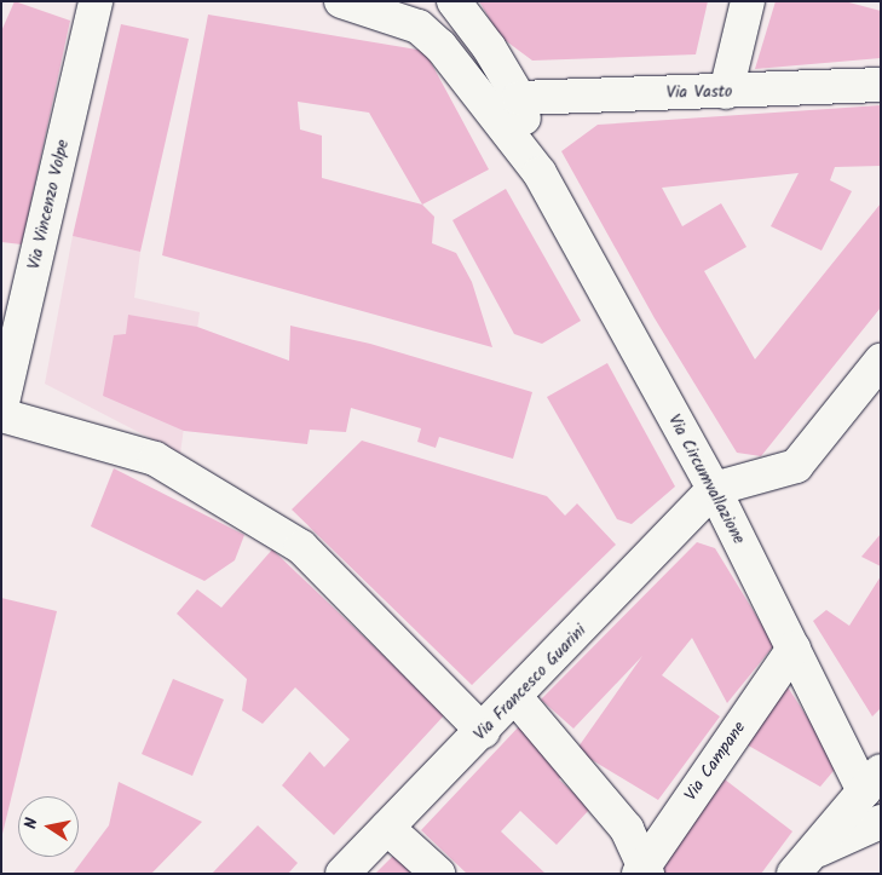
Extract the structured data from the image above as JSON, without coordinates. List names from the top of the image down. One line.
{"streets":{"street":["Via Vasto","Via Vincenzo Volpe","Via Circumvallazione","Via Francesco Guarini","Via Campane"]},"crossings":[["Via Vasto","Via Circumvallazione"],["Via Circumvallazione","Via Francesco Guarini"],["Via Circumvallazione","Via Campane"]],"north":"left"}
